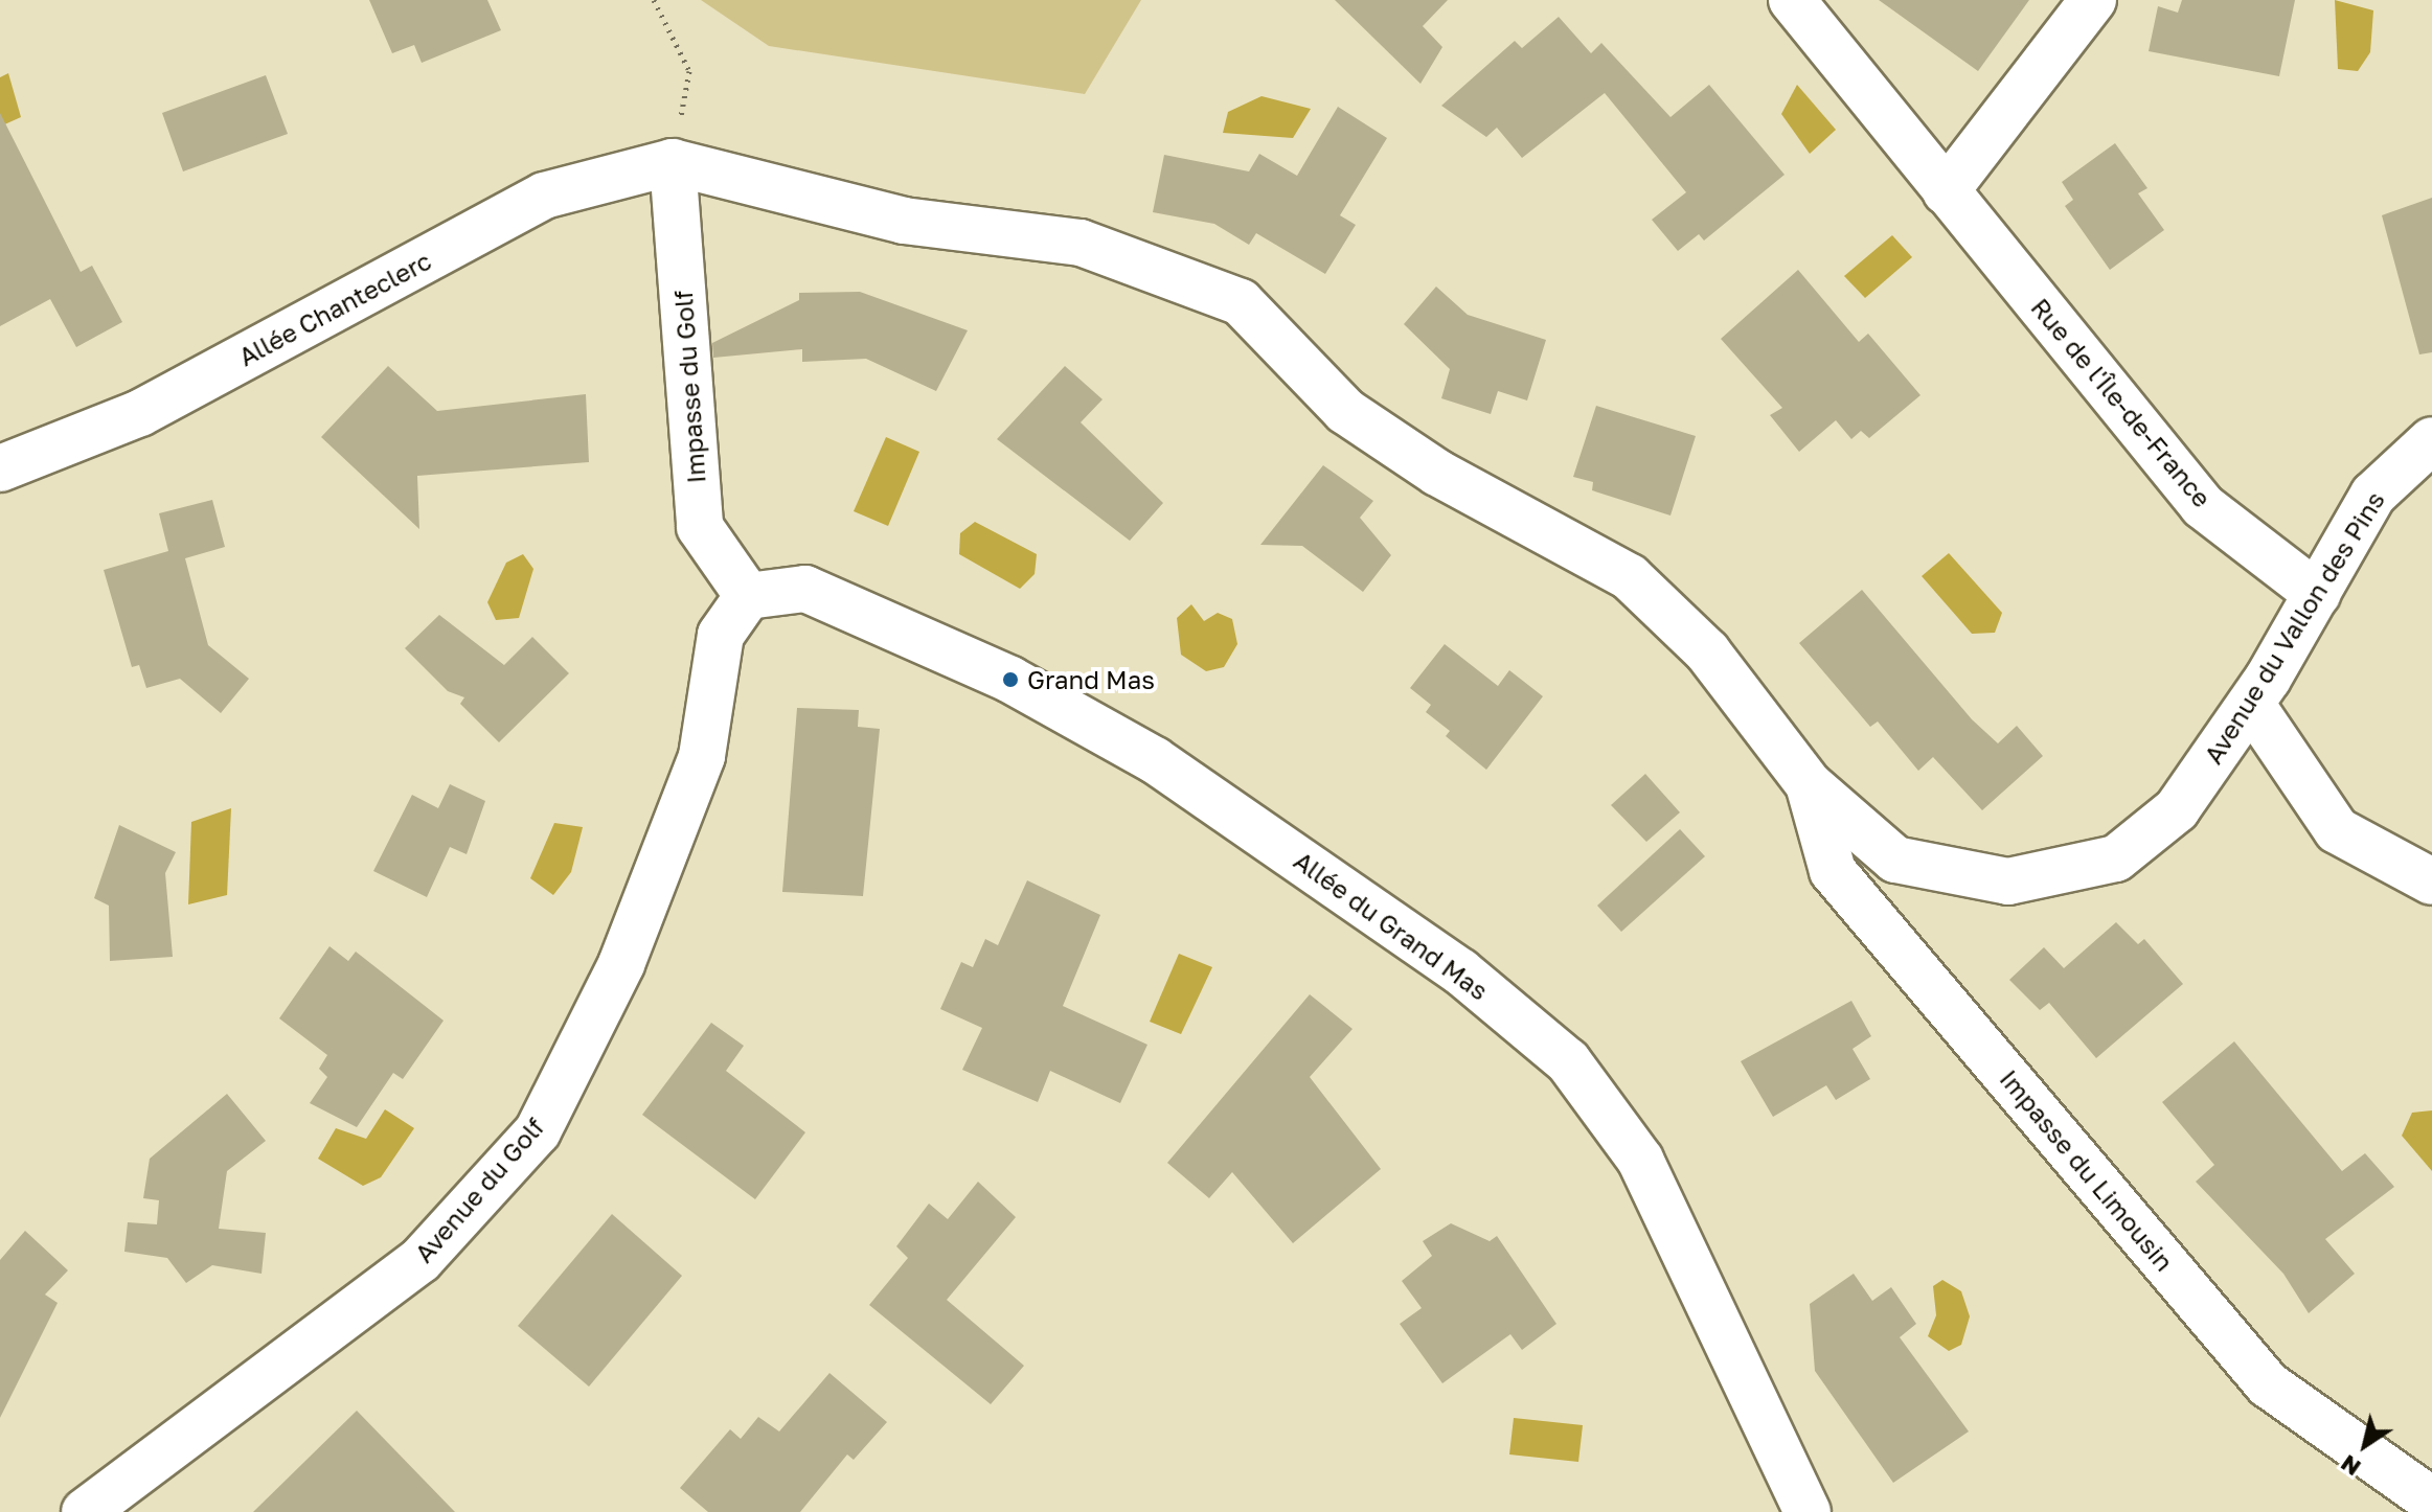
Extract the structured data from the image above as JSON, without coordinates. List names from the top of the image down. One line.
{"streets":{"street":["Allée Chanteclerc","Impasse du Golf","Rue de l'Île-de-France","Avenue du Vallon des Pins","Allée du Grand Mas","Impasse du Limousin","Avenue du Golf"]},"crossings":[["Allée Chanteclerc","Impasse du Golf"],["Impasse du Golf","Allée du Grand Mas"],["Impasse du Golf","Avenue du Golf"],["Rue de l'Île-de-France","Avenue du Vallon des Pins"],["Avenue du Vallon des Pins","Impasse du Limousin"],["Allée du Grand Mas","Avenue du Golf"]],"places":["Grand Mas"],"north":"bottom left"}
